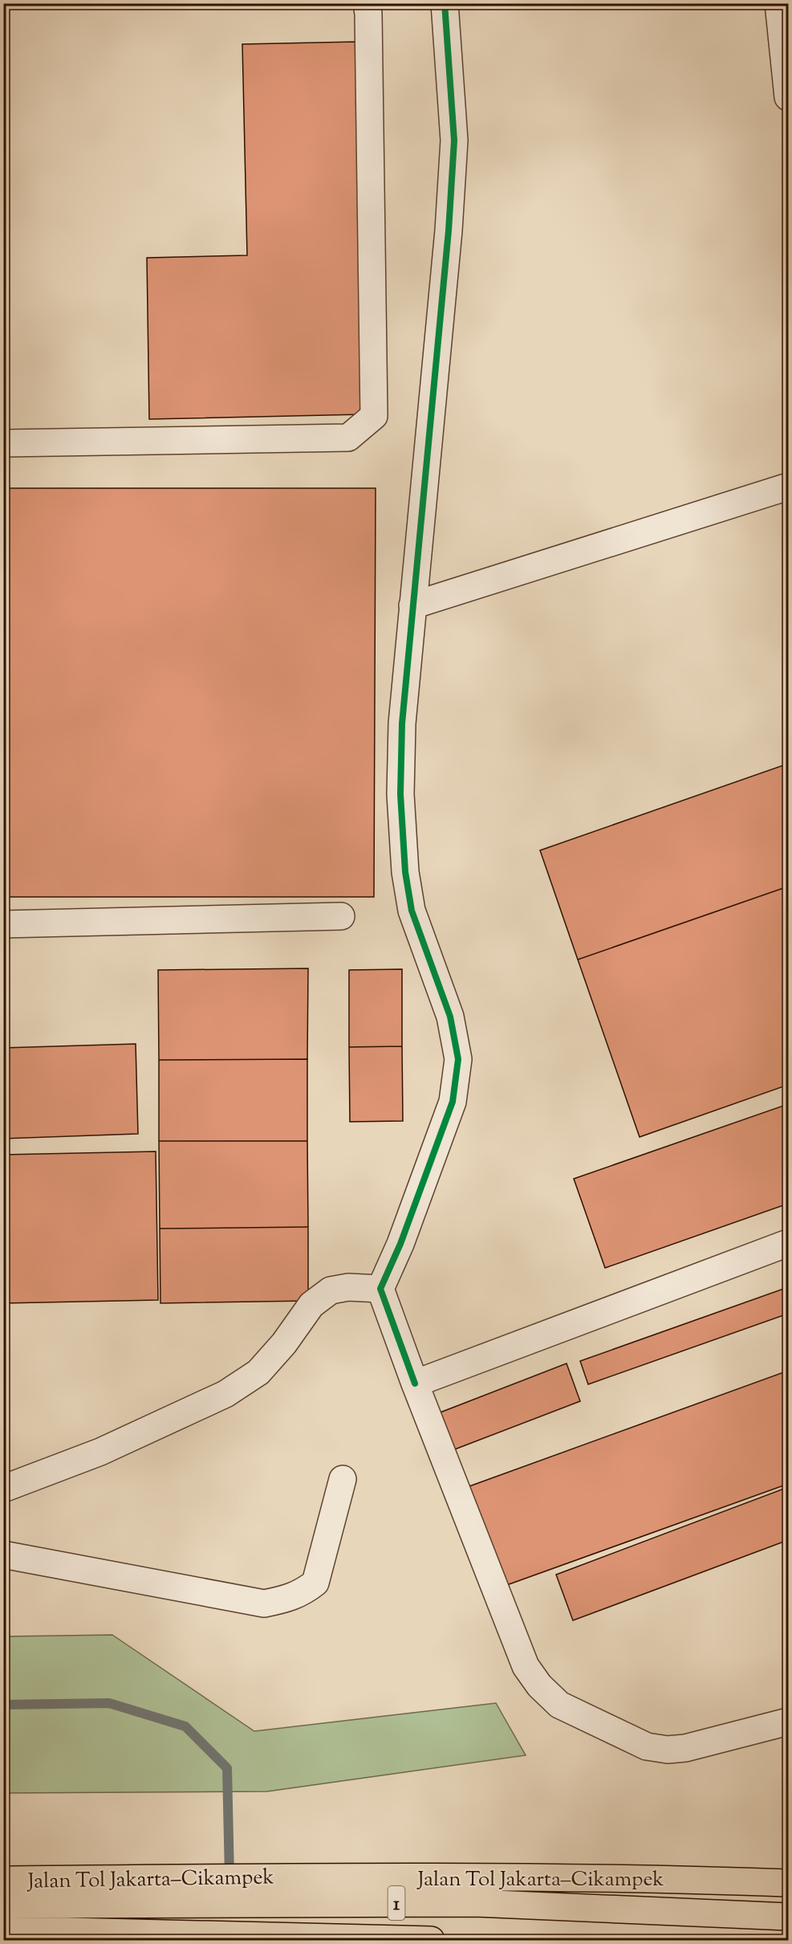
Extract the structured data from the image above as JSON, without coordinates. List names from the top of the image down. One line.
{"streets":{"highway":["Jalan Tol Jakarta–Cikampek","1"]}}
